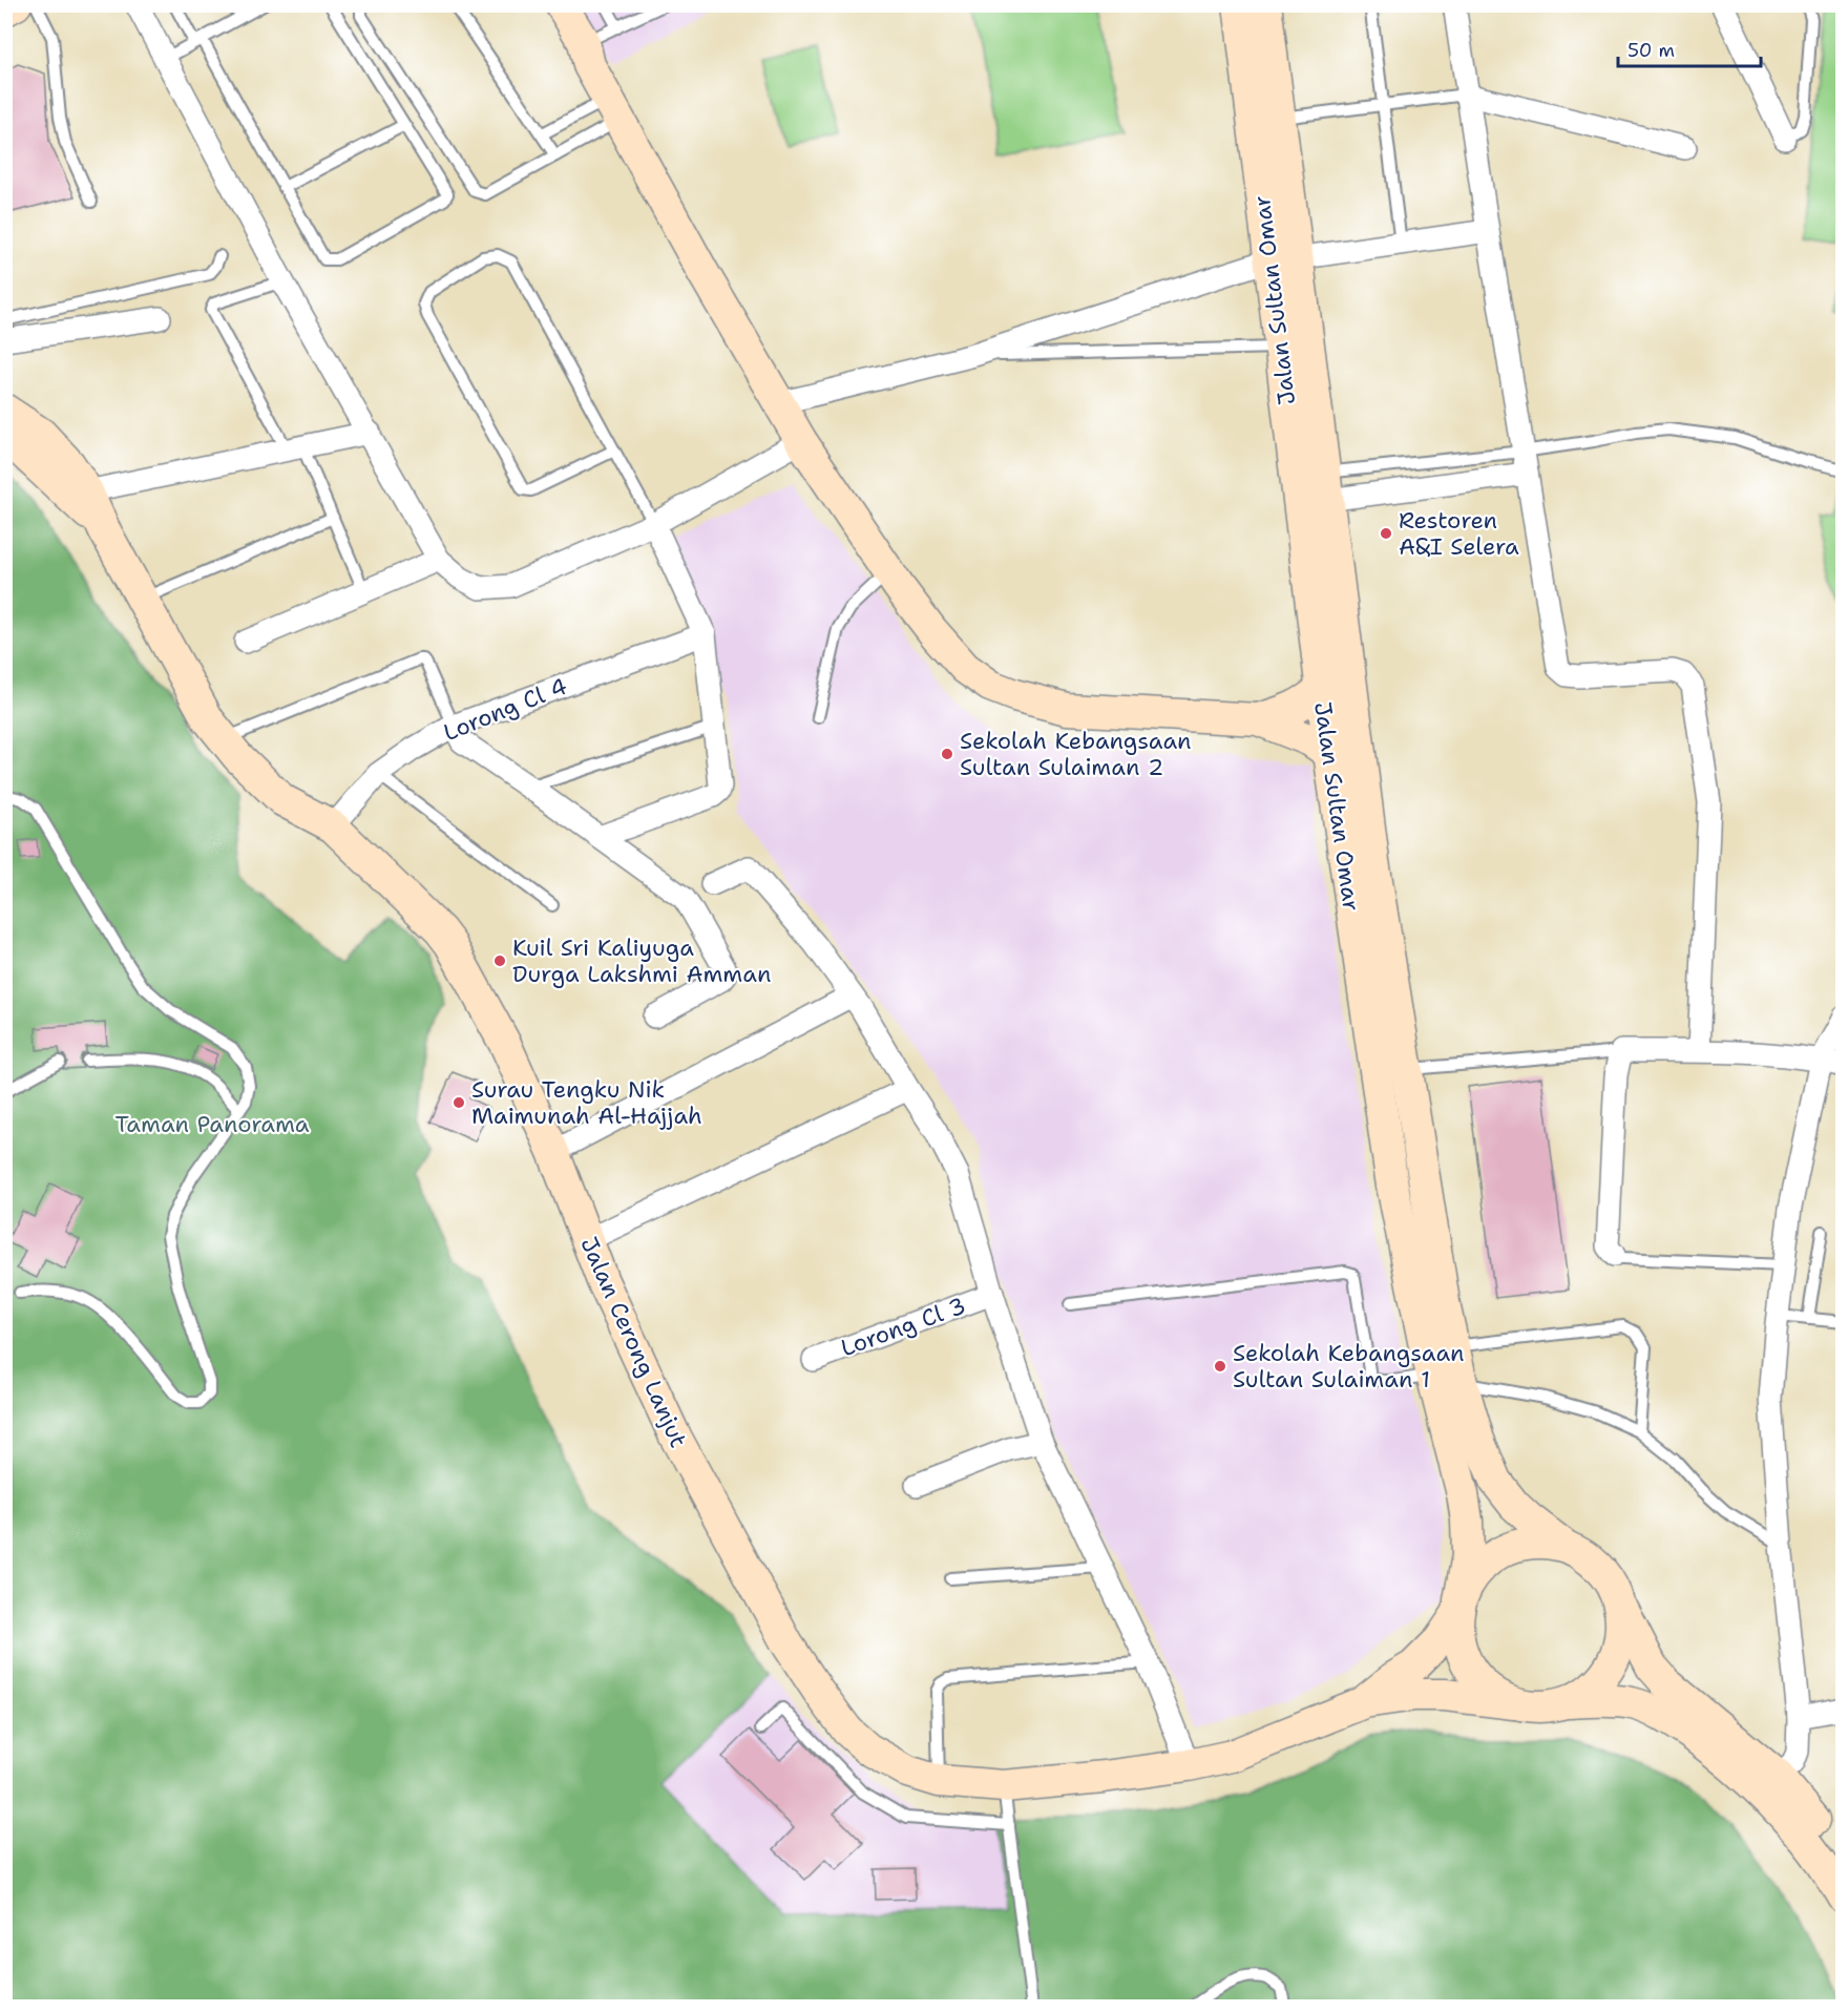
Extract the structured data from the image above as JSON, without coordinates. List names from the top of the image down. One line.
{"streets":{"main road":["Jalan Sultan Omar","Jalan Cerong Lanjut"],"street":["Lorong Cl 4","Lorong Cl 3"]},"crossings":[["Jalan Sultan Omar","Jalan Cerong Lanjut"],["Lorong Cl 4","Jalan Cerong Lanjut"]],"parks":["Taman Panorama"],"places":["Restoren A&I Selera","Sekolah Kebangsaan Sultan Sulaiman 2","Kuil Sri Kaliyuga Durga Lakshmi Amman","Surau Tengku Nik Maimunah Al-Hajjah","Sekolah Kebangsaan Sultan Sulaiman 1"],"scale_bar":"50 m"}
